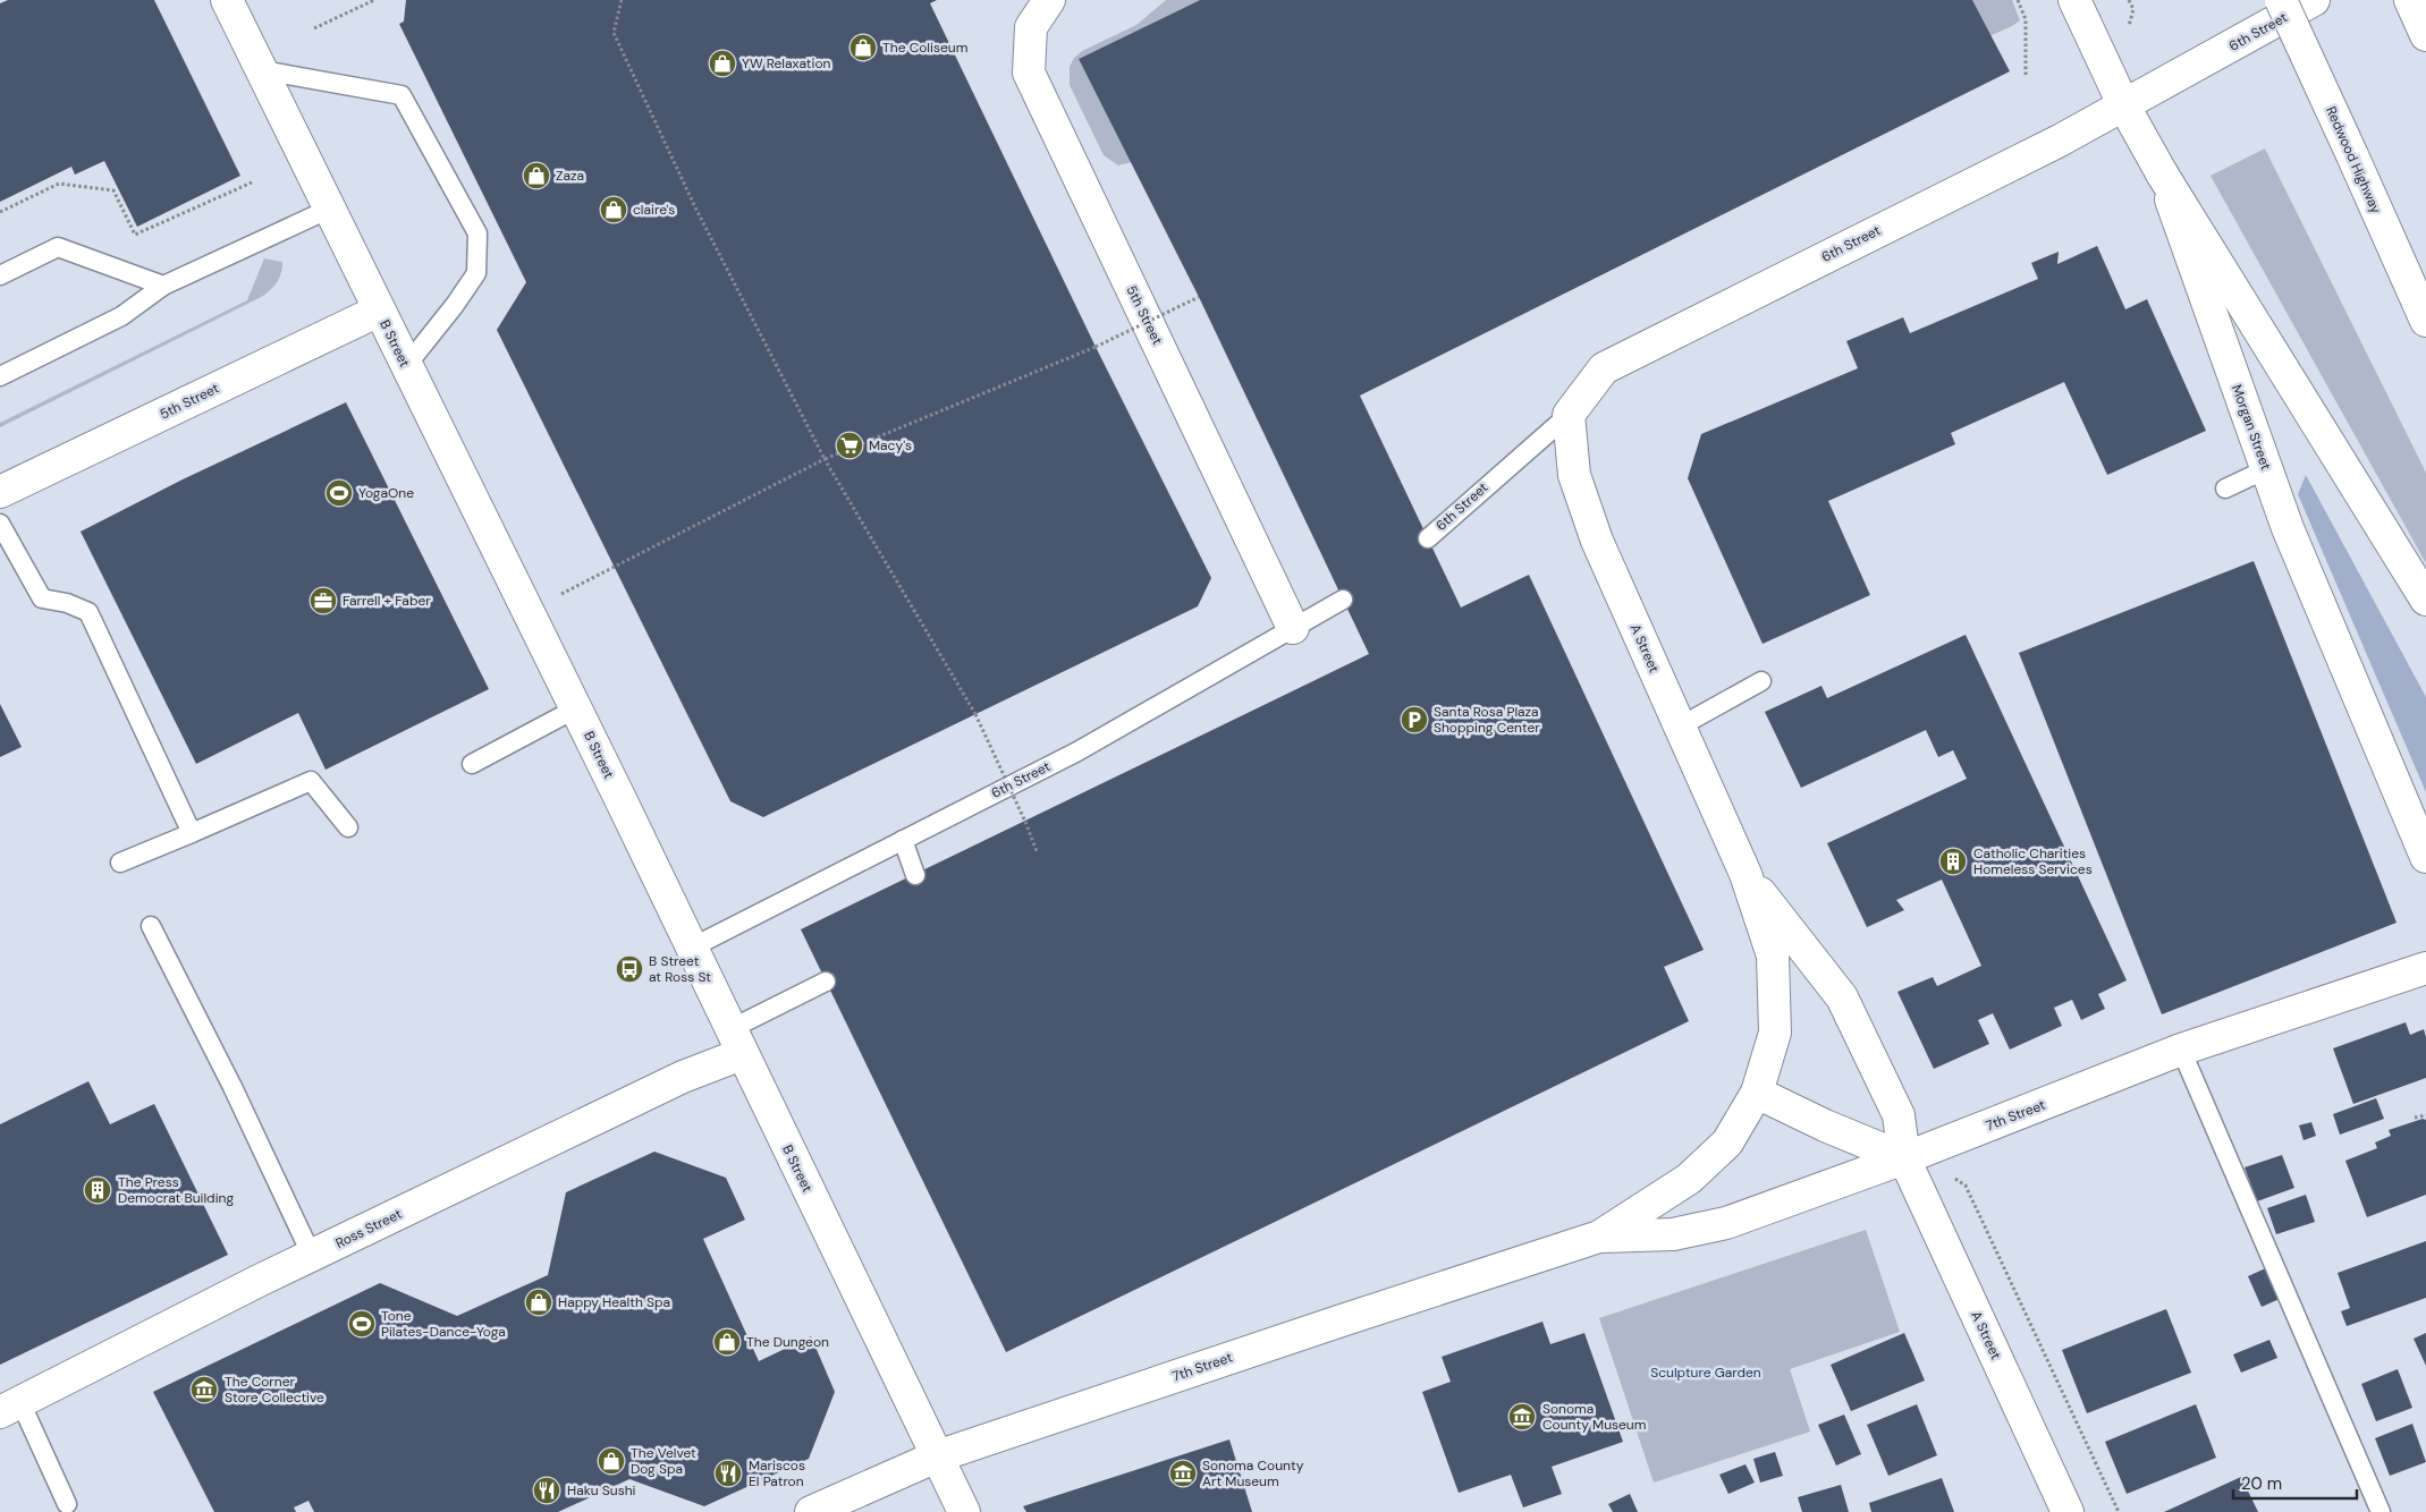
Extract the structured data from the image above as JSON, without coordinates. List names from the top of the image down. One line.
{"streets":{"main road":["6th Street","Redwood Highway","5th Street","B Street","Morgan Street","A Street","7th Street","Ross Street"]},"crossings":[["6th Street","5th Street"],["6th Street","B Street"],["6th Street","Morgan Street"],["6th Street","A Street"],["5th Street","B Street"],["B Street","7th Street"],["B Street","Ross Street"],["A Street","7th Street"]],"parks":["Sculpture Garden"],"places":{"shop":["The Coliseum","YW Relaxation","Zaza","claire's","Happy Health Spa","The Dungeon","The Velvet Dog Spa"],"supermarket":["Macy's"],"sports":["YogaOne","Tone Pilates-Dance-Yoga"],"office":["Farrell + Faber"],"parking":["Santa Rosa Plaza Shopping Center"],"building":["Catholic Charities Homeless Services","The Press Democrat Building"],"bus stop":["B Street at Ross St"],"museum":["The Corner Store Collective","Sonoma County Museum","Sonoma County Art Museum"],"restaurant":["Mariscos El Patron","Haku Sushi"]},"scale_bar":"20 m"}
